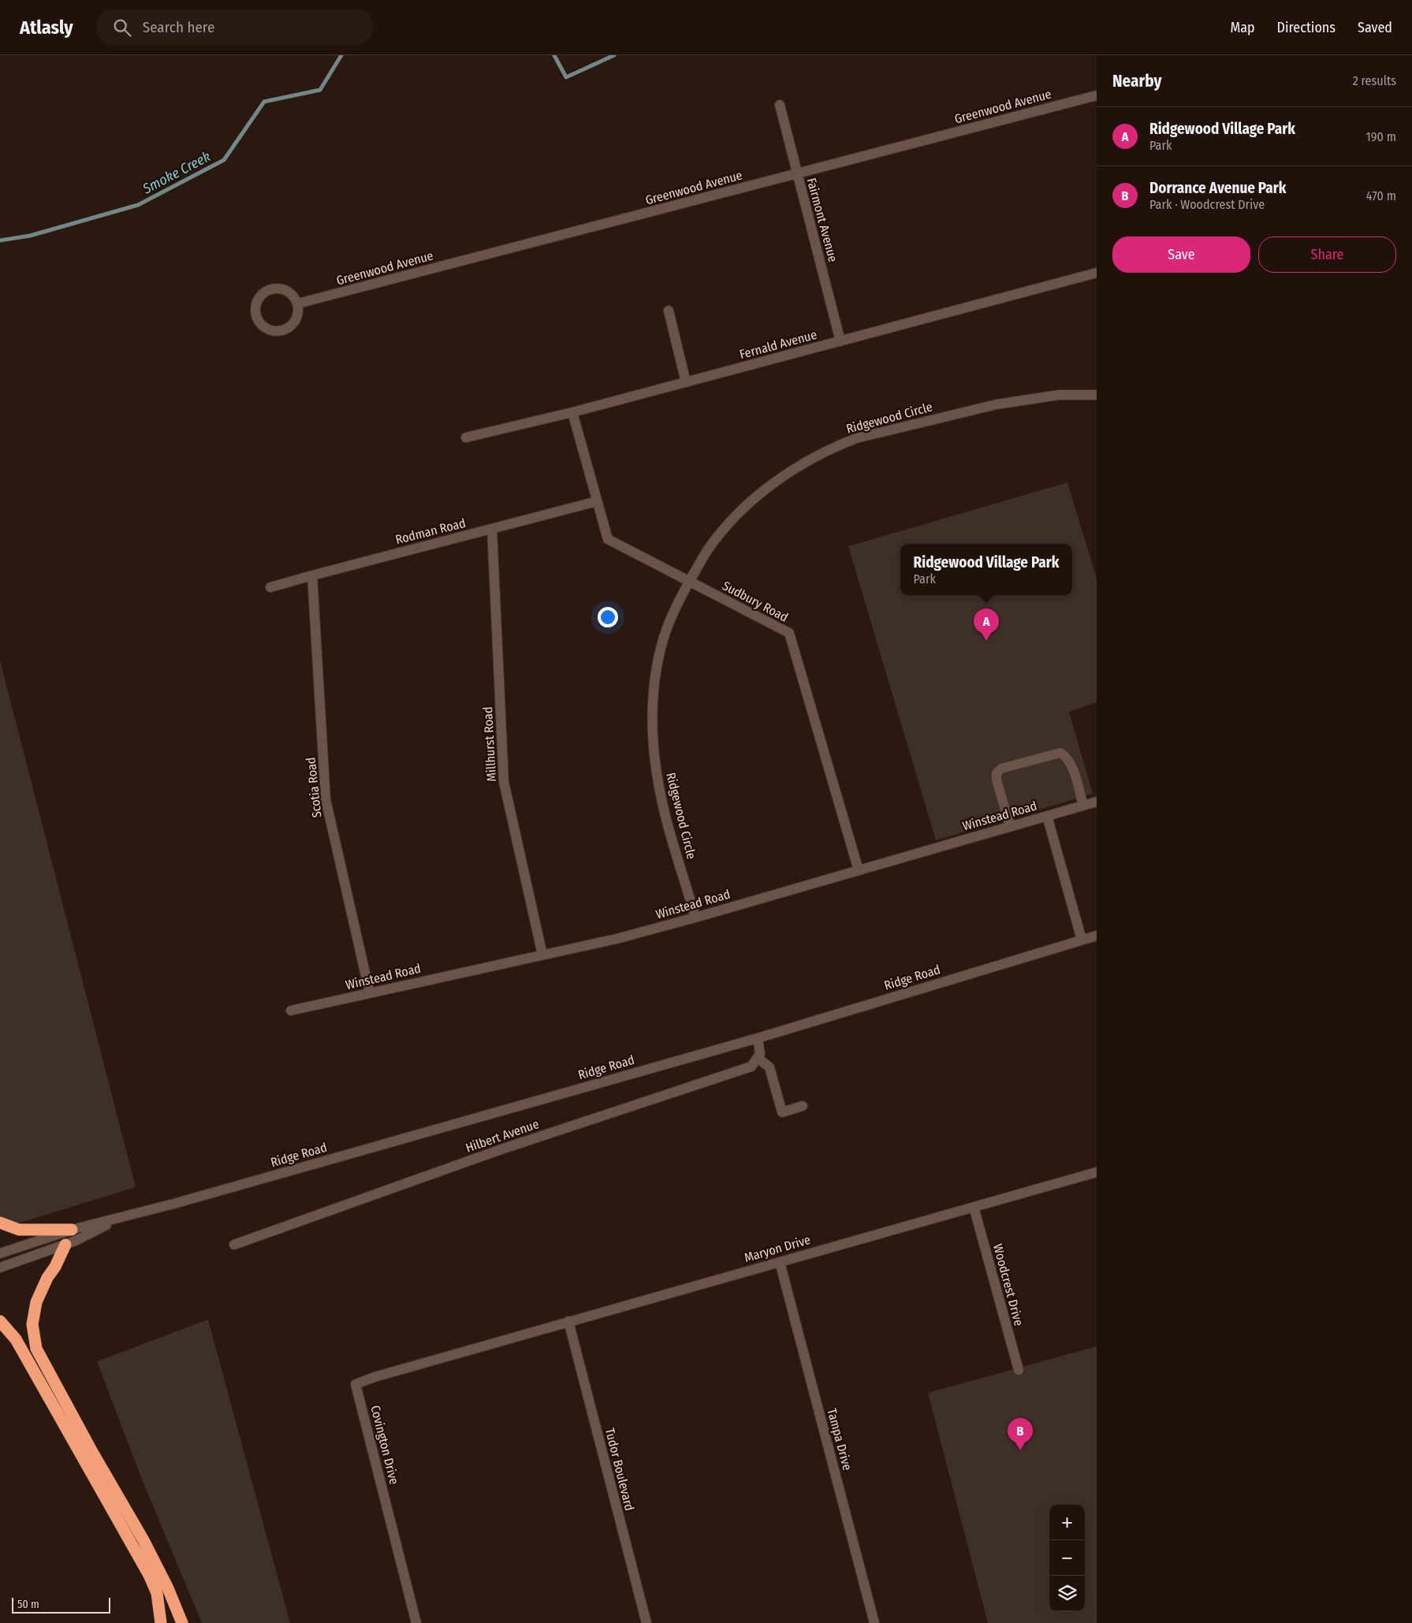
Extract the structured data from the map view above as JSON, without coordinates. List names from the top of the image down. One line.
{"streets":{"street":["Greenwood Avenue","Fairmont Avenue","Fernald Avenue","Ridgewood Circle","Rodman Road","Sudbury Road","Millhurst Road","Scotia Road","Winstead Road","Ridge Road","Hilbert Avenue","Maryon Drive","Woodcrest Drive","Tampa Drive","Covington Drive","Tudor Boulevard"]},"crossings":[["Greenwood Avenue","Fairmont Avenue"],["Fairmont Avenue","Fernald Avenue"],["Fernald Avenue","Sudbury Road"],["Ridgewood Circle","Sudbury Road"],["Ridgewood Circle","Winstead Road"],["Rodman Road","Sudbury Road"],["Rodman Road","Millhurst Road"],["Rodman Road","Scotia Road"],["Sudbury Road","Winstead Road"],["Millhurst Road","Winstead Road"],["Scotia Road","Winstead Road"],["Maryon Drive","Woodcrest Drive"],["Maryon Drive","Tampa Drive"],["Maryon Drive","Covington Drive"],["Maryon Drive","Tudor Boulevard"]],"water":["Smoke Creek"],"scale_bar":"50 m","page":{"header":"Atlasly","search":"Search here","nav":["Map","Directions","Saved"],"heading":["Nearby","2 results"],"list":[{"mark":"A","name":"Ridgewood Village Park","note":"Park","value":"190 m"},{"mark":"B","name":"Dorrance Avenue Park","note":"Park · Woodcrest Drive","value":"470 m"}],"buttons":["Save","Share"],"popup":["Ridgewood Village Park","Park"],"pins":["A","B"],"map_buttons":["+","−"],"scale":"50 m"}}
